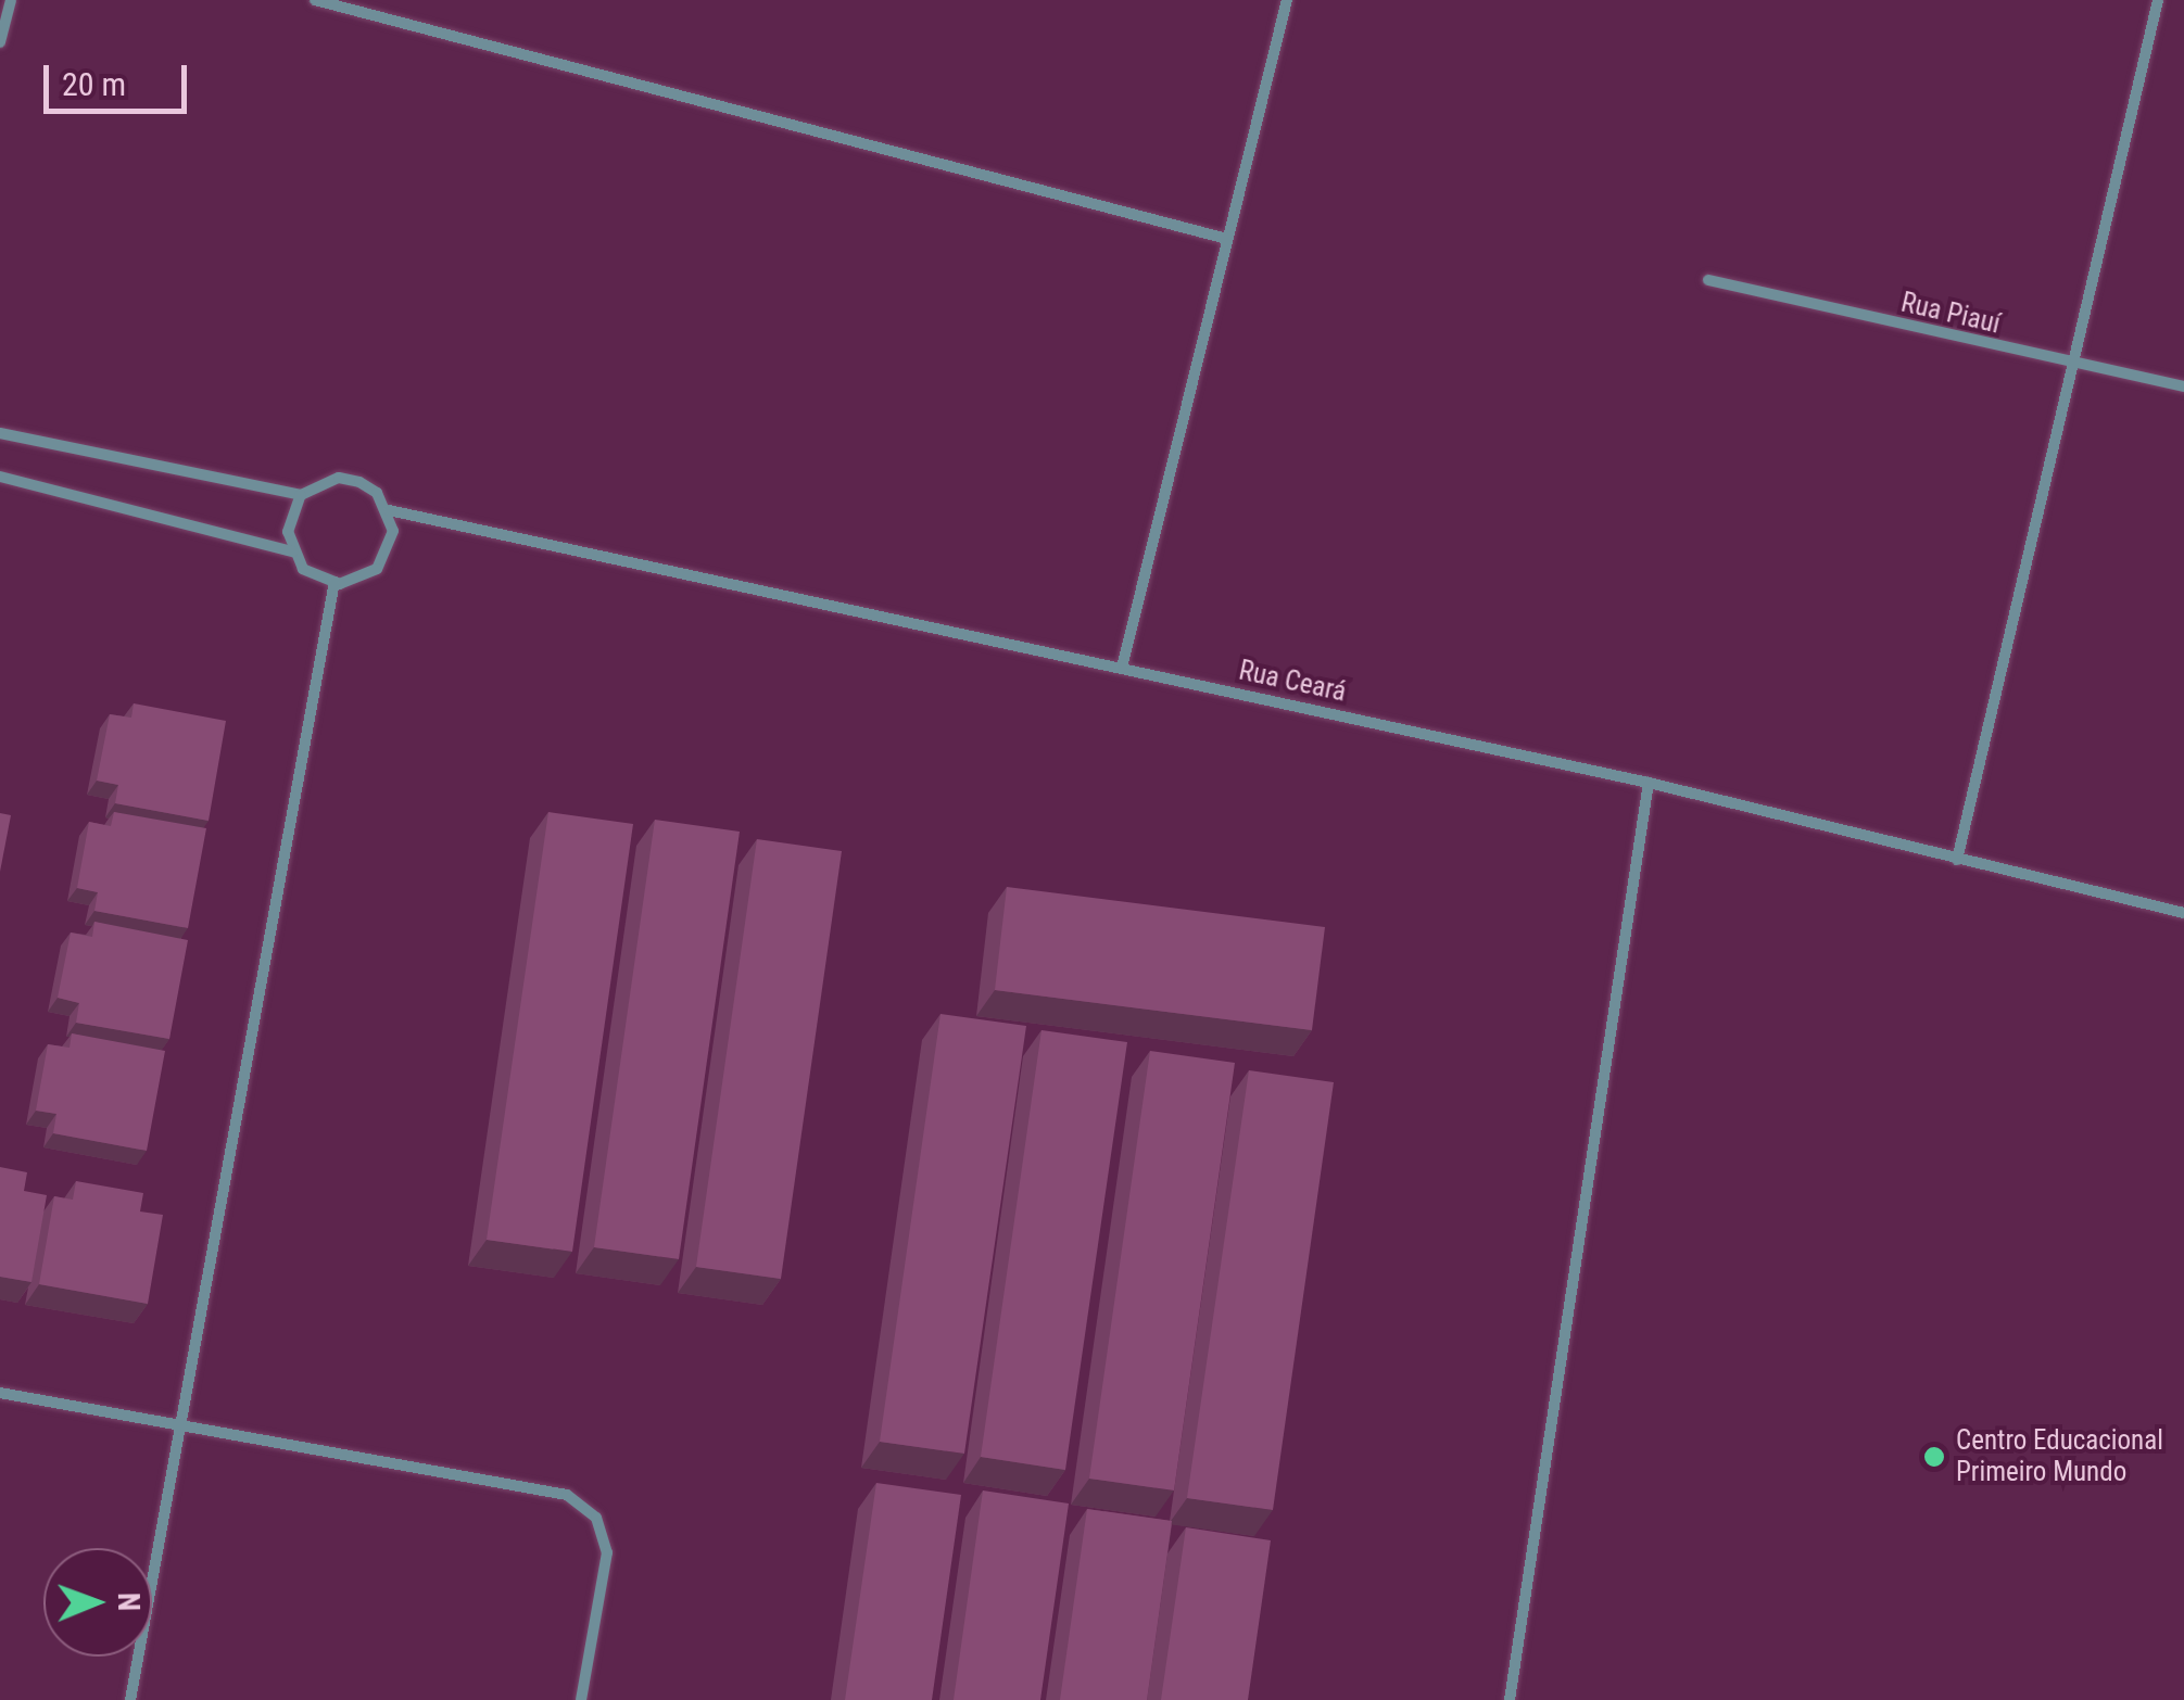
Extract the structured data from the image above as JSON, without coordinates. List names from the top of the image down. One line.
{"streets":{"street":["Rua Piauí","Rua Ceará"]},"places":["Centro Educacional Primeiro Mundo"],"scale_bar":"20 m","north":"right"}
